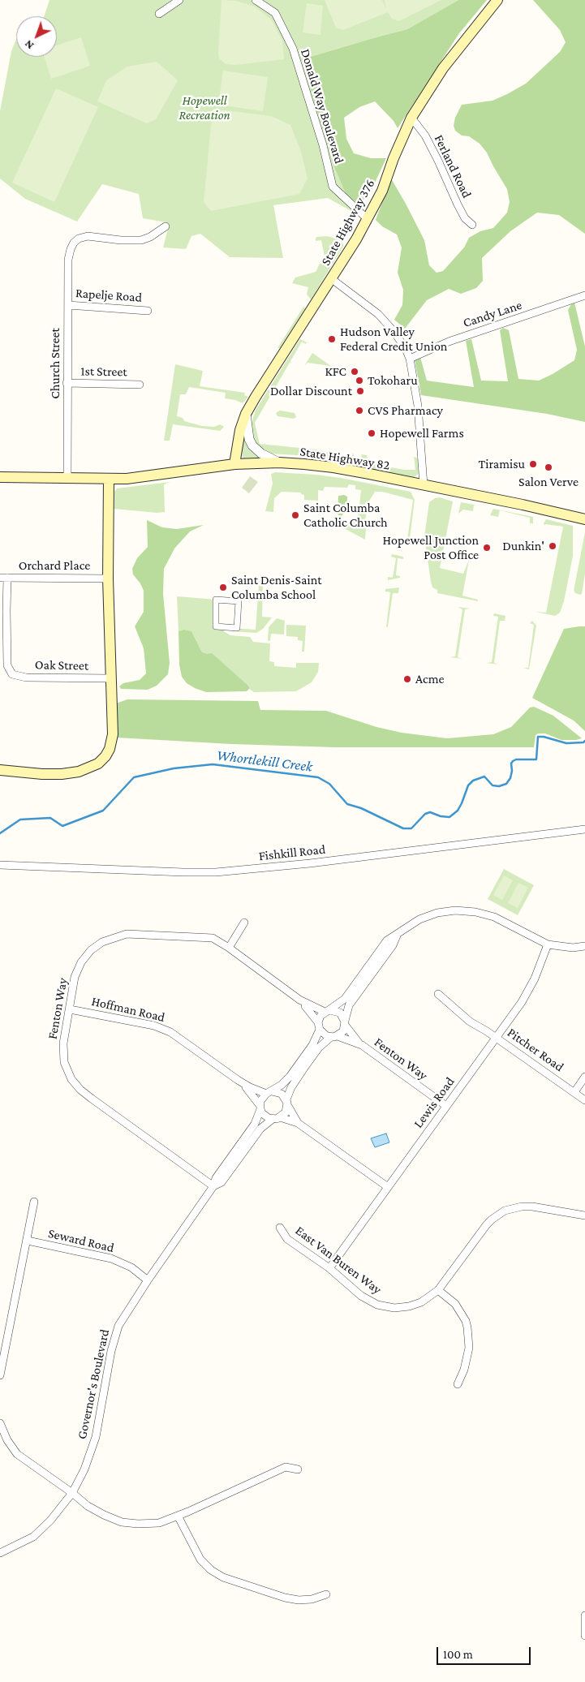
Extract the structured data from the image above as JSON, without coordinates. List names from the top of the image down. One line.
{"streets":{"main road":["State Highway 376","State Highway 82"],"street":["Donald Way Boulevard","Ferland Road","Rapelje Road","Candy Lane","Church Street","1st Street","Orchard Place","Oak Street","Fishkill Road","Fenton Way","Hoffman Road","Pitcher Road","Lewis Road","Seward Road","East Van Buren Way","Governor's Boulevard"]},"crossings":[["Donald Way Boulevard","State Highway 376"],["Ferland Road","State Highway 376"],["State Highway 376","State Highway 82"],["Rapelje Road","Church Street"],["Church Street","1st Street"],["Church Street","State Highway 82"],["Orchard Place","Oak Street"],["Fenton Way","Hoffman Road"],["Fenton Way","Lewis Road"],["Fenton Way","Governor's Boulevard"],["Hoffman Road","Governor's Boulevard"],["Pitcher Road","Lewis Road"],["Lewis Road","East Van Buren Way"],["Seward Road","Governor's Boulevard"]],"water":["Whortlekill Creek"],"parks":["Hopewell Recreation"],"places":["Hudson Valley Federal Credit Union","KFC","Tokoharu","Dollar Discount","CVS Pharmacy","Hopewell Farms","Tiramisu","Salon Verve","Saint Columba Catholic Church","Dunkin'","Hopewell Junction Post Office","Saint Denis-Saint Columba School","Acme"],"scale_bar":"100 m","north":"bottom left"}
